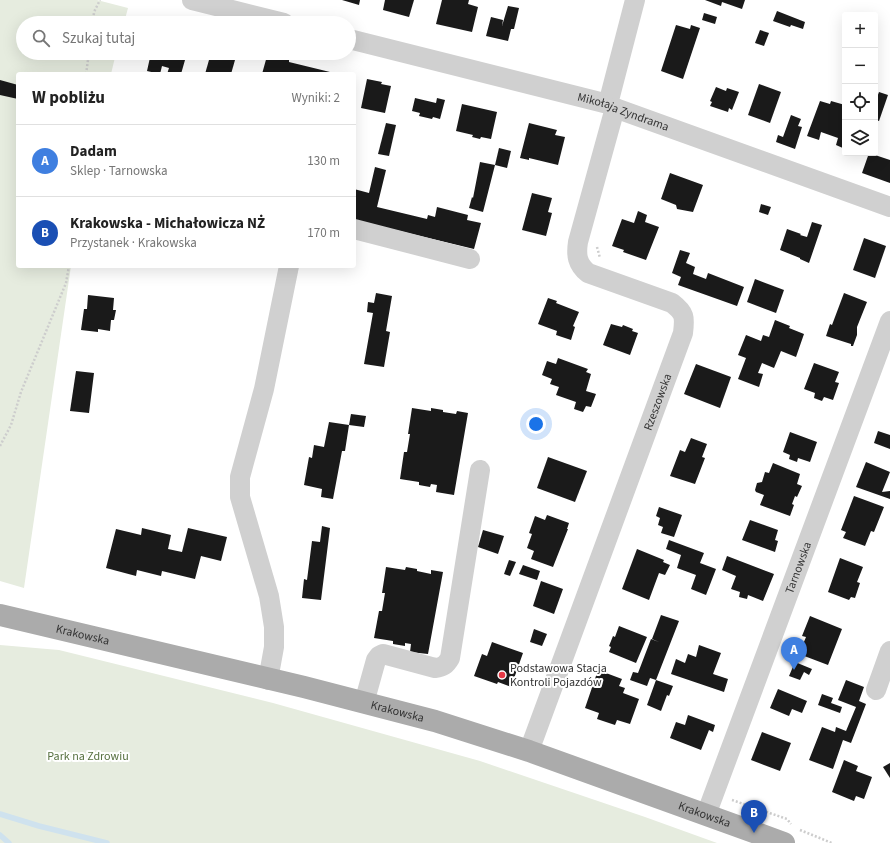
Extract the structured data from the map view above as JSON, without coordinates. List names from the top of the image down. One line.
{"streets":{"main road":["Krakowska"],"street":["Mikołaja Zyndrama","Rzeszowska","Tarnowska"]},"crossings":[["Mikołaja Zyndrama","Rzeszowska"],["Rzeszowska","Krakowska"],["Tarnowska","Krakowska"]],"parks":["Park na Zdrowiu"],"places":["Podstawowa Stacja Kontroli Pojazdów"],"page":{"map_buttons":["+","−"],"search":"Szukaj tutaj","heading":["W pobliżu","Wyniki: 2"],"list":[{"mark":"A","name":"Dadam","note":"Sklep · Tarnowska","value":"130 m"},{"mark":"B","name":"Krakowska - Michałowicza NŻ","note":"Przystanek · Krakowska","value":"170 m"}],"pins":["A","B"]}}
